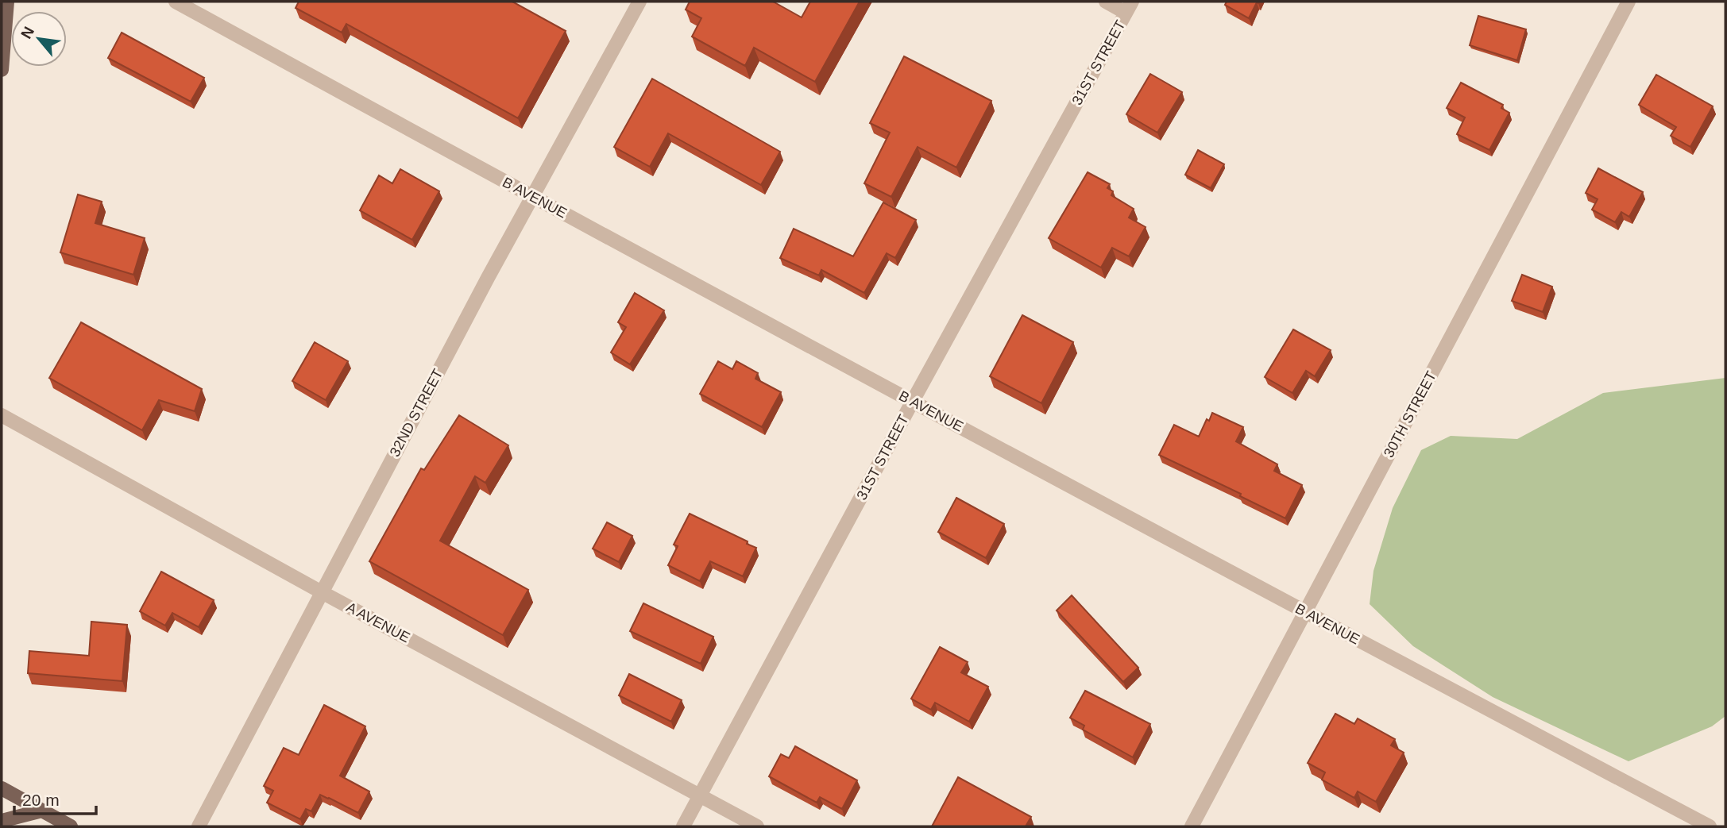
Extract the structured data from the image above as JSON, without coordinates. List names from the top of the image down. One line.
{"streets":{"street":["31ST STREET","B AVENUE","32ND STREET","30TH STREET","A AVENUE"]},"crossings":[["31ST STREET","B AVENUE"],["31ST STREET","A AVENUE"],["B AVENUE","32ND STREET"],["B AVENUE","30TH STREET"],["32ND STREET","A AVENUE"]],"scale_bar":"20 m","north":"top left"}
